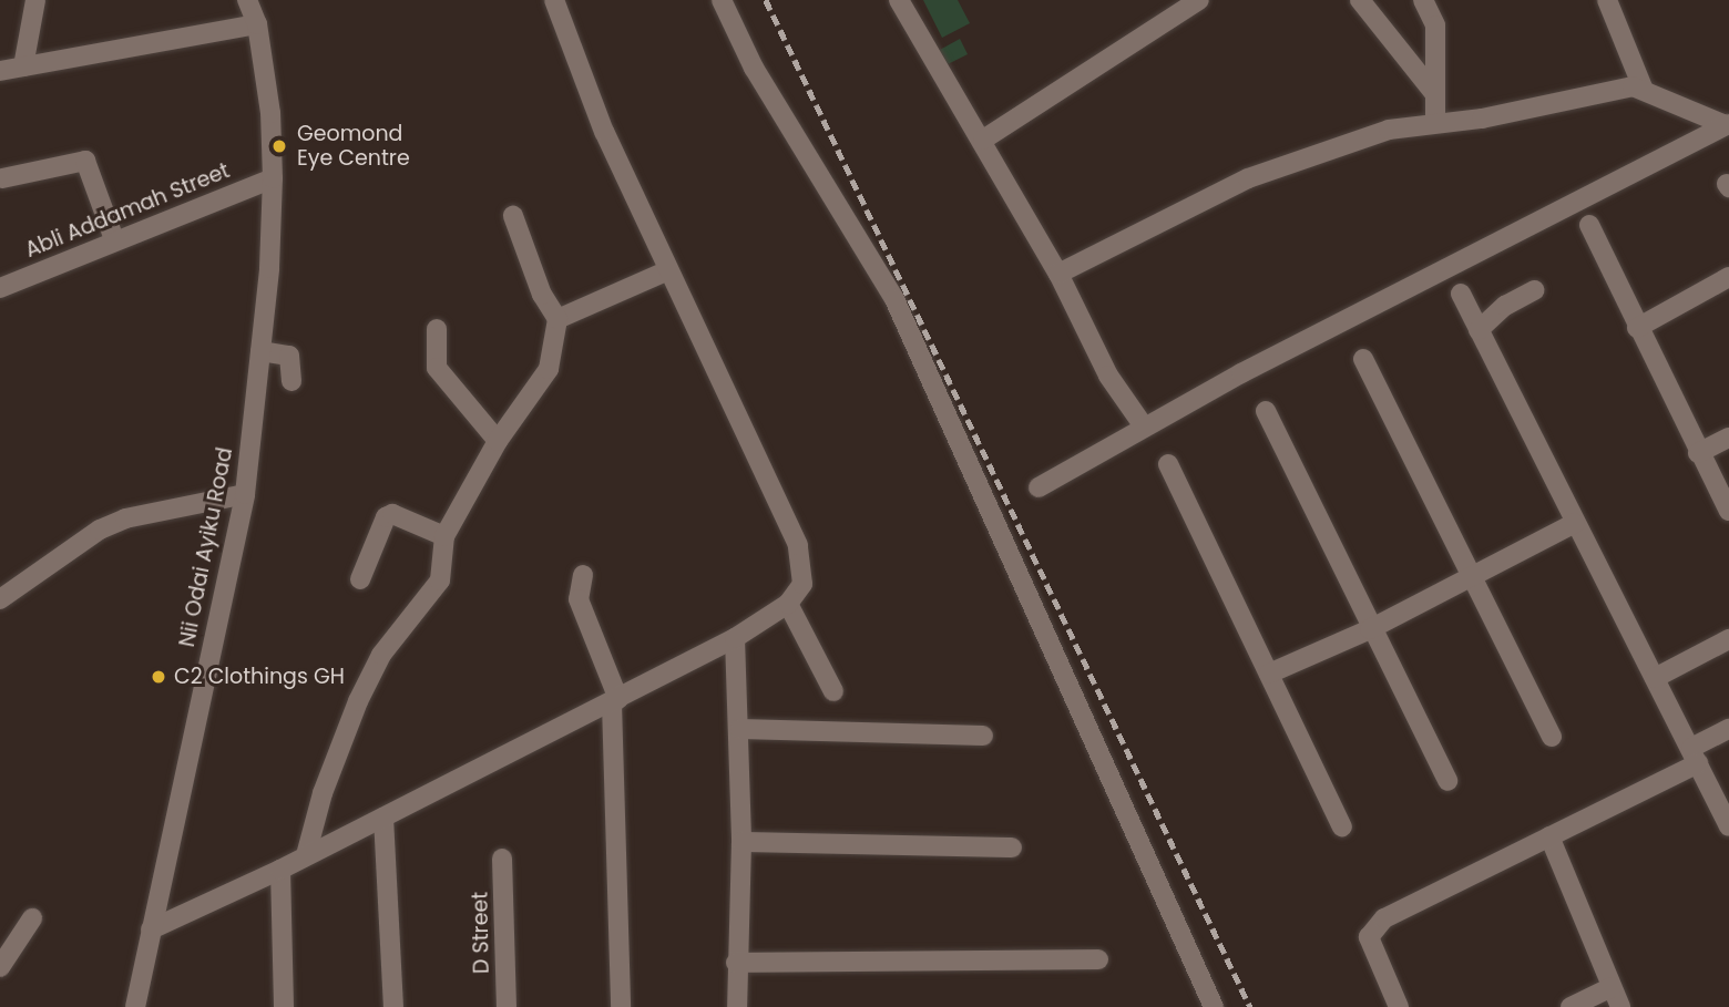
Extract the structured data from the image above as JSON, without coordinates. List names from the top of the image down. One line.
{"streets":{"street":["Abli Addamah Street","Nii Odai Ayiku Road","D Street"]},"crossings":[["Abli Addamah Street","Nii Odai Ayiku Road"]],"places":["Geomond Eye Centre","C2 Clothings GH"]}
